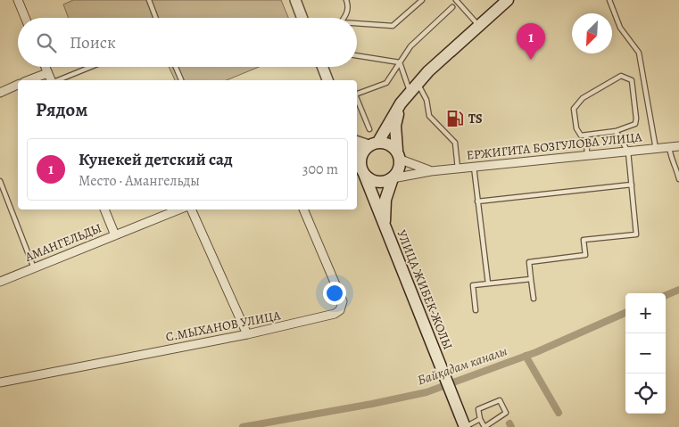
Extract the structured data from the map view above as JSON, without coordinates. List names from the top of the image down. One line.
{"streets":{"main road":["УЛИЦА ЖИБЕК-ЖОЛЫ"],"street":["ЕРЖИГИТА БОЗГУЛОВА УЛИЦА","АМАНГЕЛЬДЫ","С.МЫХАНОВ УЛИЦА"]},"crossings":[["ЕРЖИГИТА БОЗГУЛОВА УЛИЦА","УЛИЦА ЖИБЕК-ЖОЛЫ"]],"water":["Байқадам каналы"],"places":{"fuel station":["TS"]},"north":"bottom left","page":{"search":"Поиск","pins":"1","heading":"Рядом","list":[{"mark":"1","name":"Кунекей детский сад","note":"Место · Амангельды","value":"300 m"}],"map_buttons":["+","−"]}}
